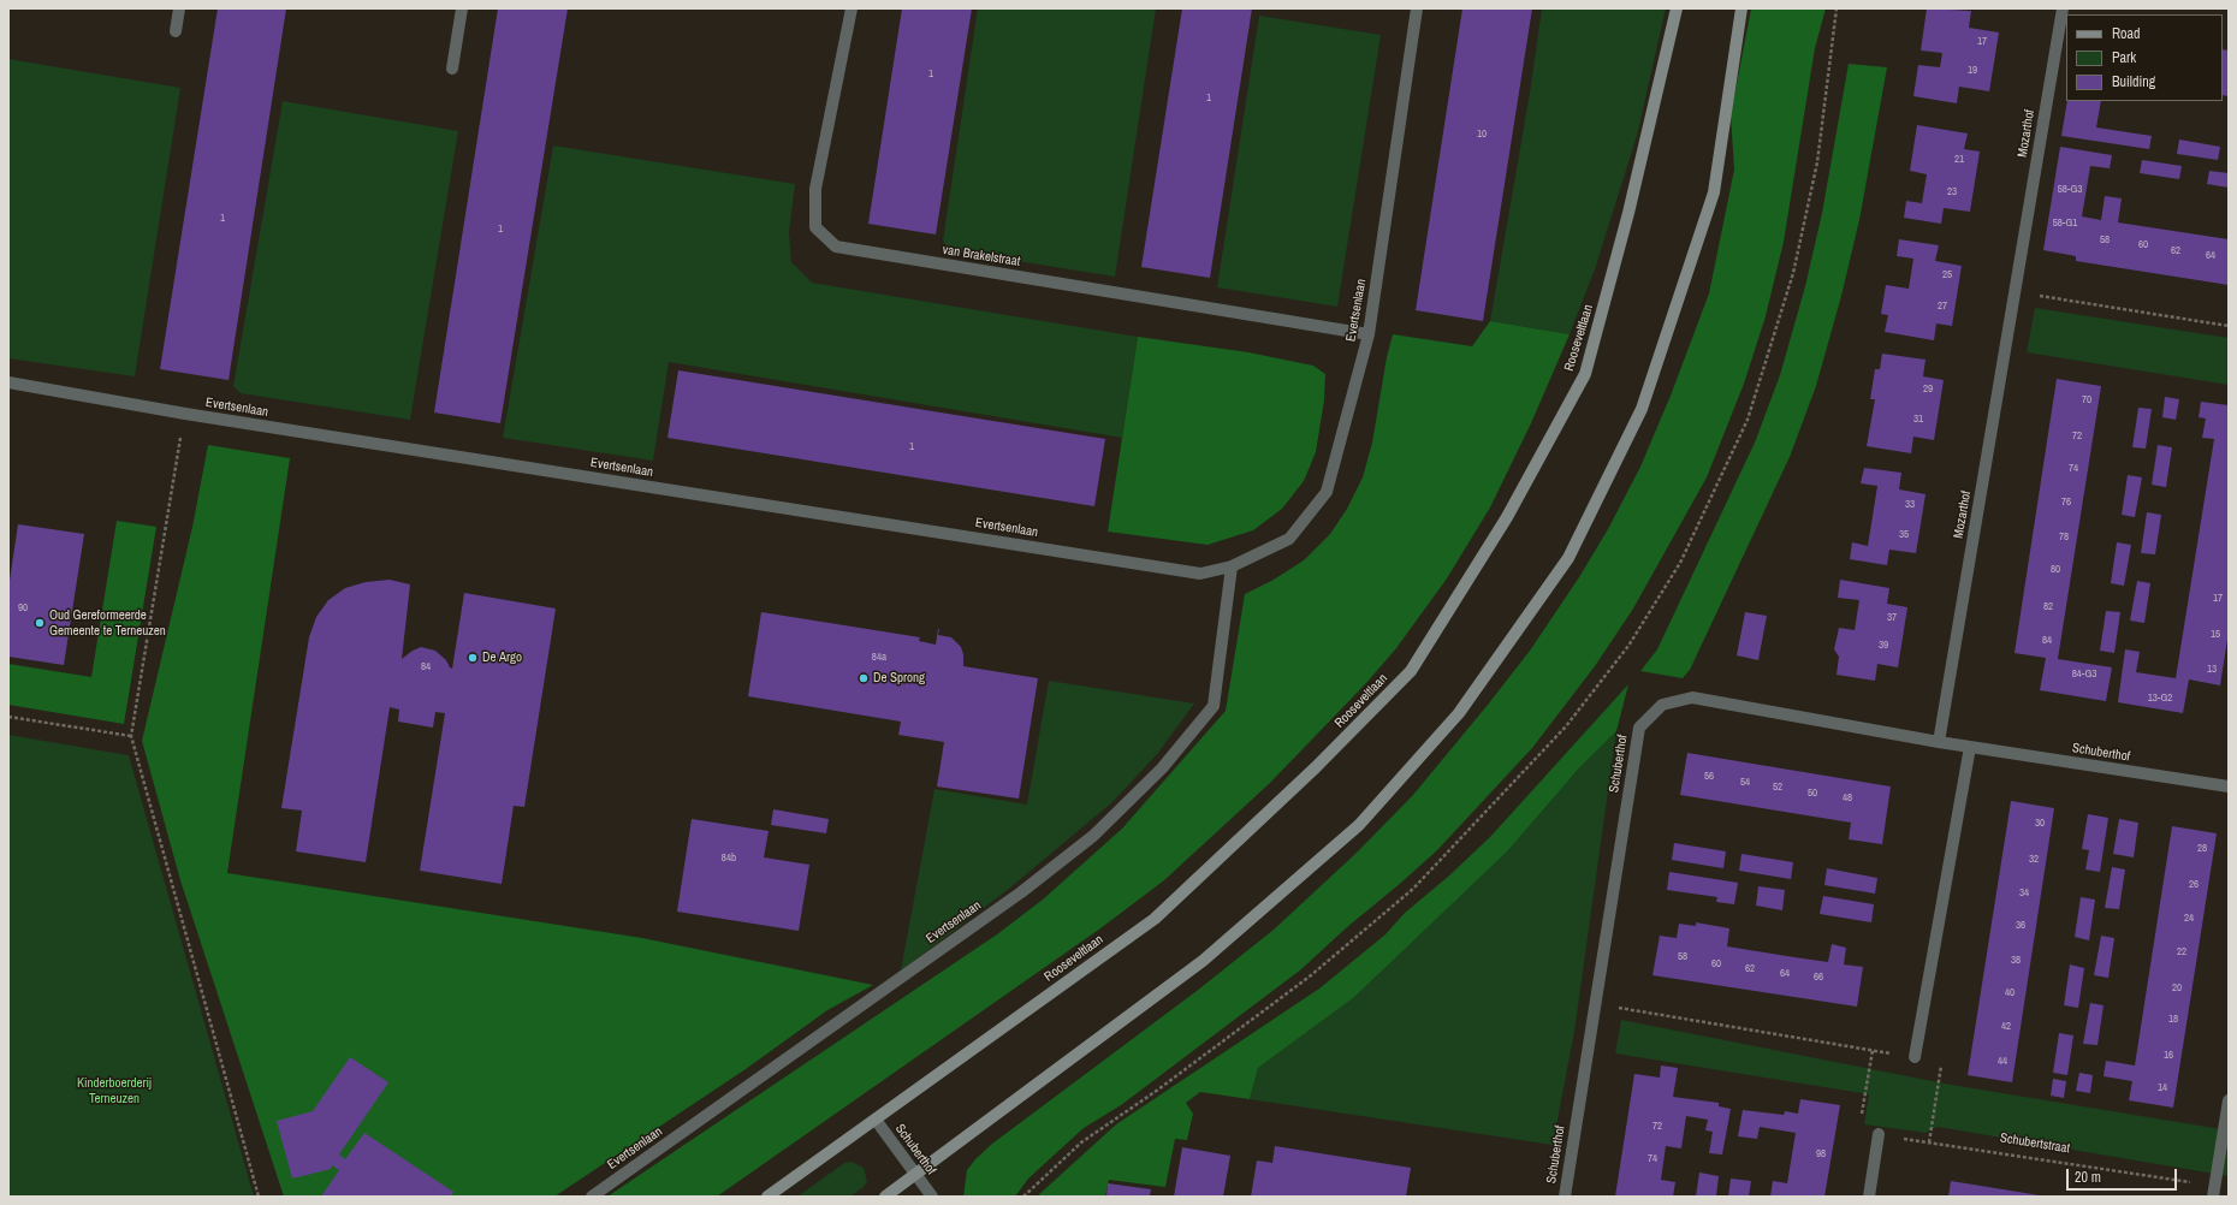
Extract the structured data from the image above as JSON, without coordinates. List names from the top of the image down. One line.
{"streets":{"main road":["Rooseveltlaan"],"street":["Mozarthof","van Brakelstraat","Evertsenlaan","Schuberthof"],"path":["Schubertstraat"]},"crossings":[["Mozarthof","Schuberthof"],["van Brakelstraat","Evertsenlaan"],["Rooseveltlaan","Schuberthof"]],"parks":["Kinderboerderij Terneuzen"],"places":["Oud Gereformeerde Gemeente te Terneuzen","De Argo","De Sprong"],"house_numbers":["17","19","1","1","10","21","58-G3","23","1","58-G1","1","58","60","62","64","25","27","29","70","31","72","1","74","76","33","35","78","80","17","82","90","37","15","84","39","84a","84","13","84-G3","13-G2","56","54","52","50","48","30","28","84b","32","26","34","24","36","22","58","38","60","62","64","66","20","40","18","42","16","44","14","72","98","74"],"legend":["Road","Park","Building"],"scale_bar":"20 m"}
